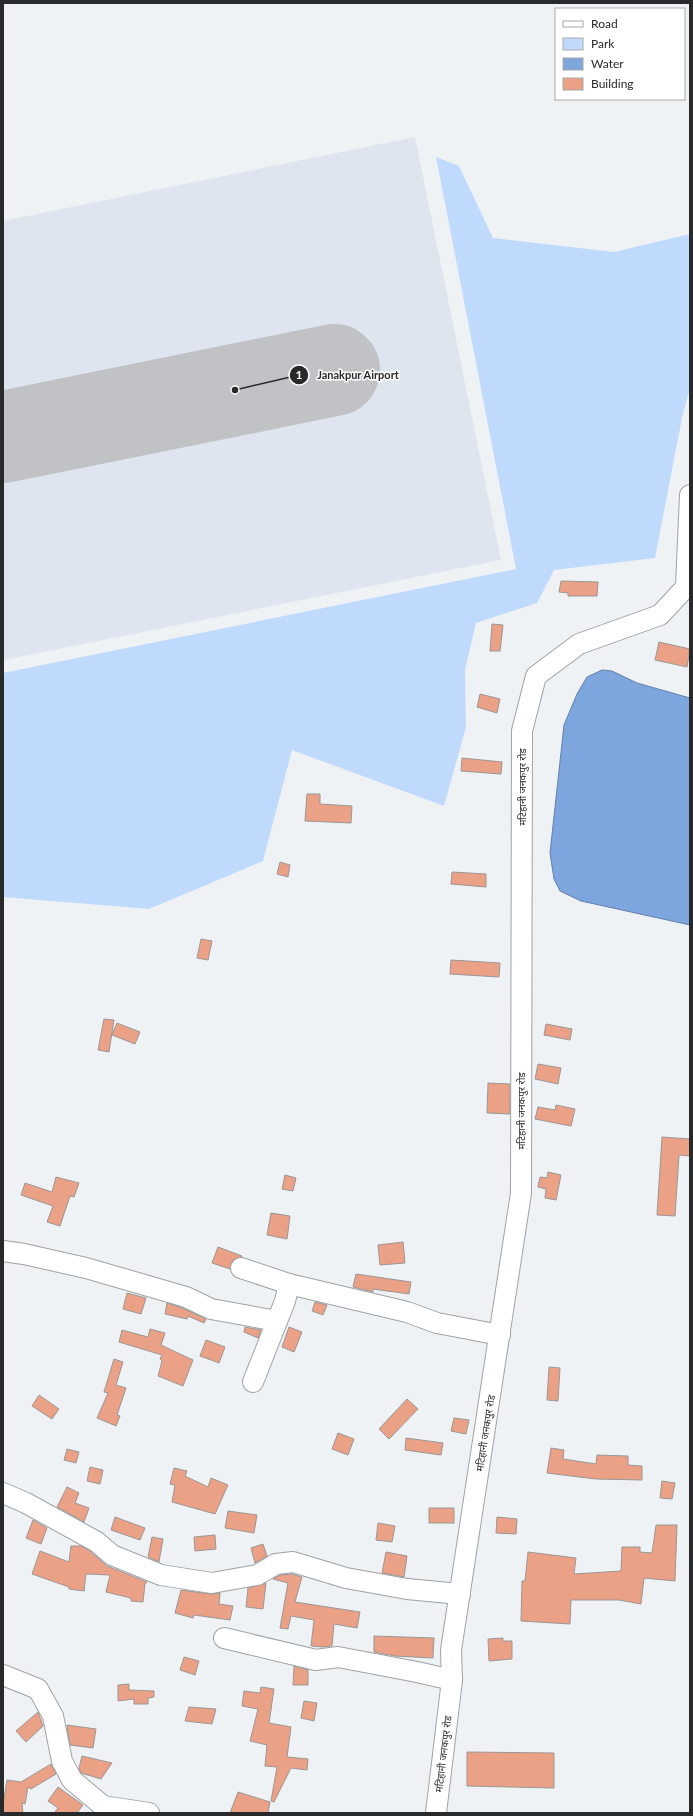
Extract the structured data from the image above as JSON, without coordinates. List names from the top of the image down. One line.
{"streets":{"street":["मटिहानी जनकपुर रोड"]},"places":["Janakpur Airport"],"legend":["Road","Park","Water","Building"]}
